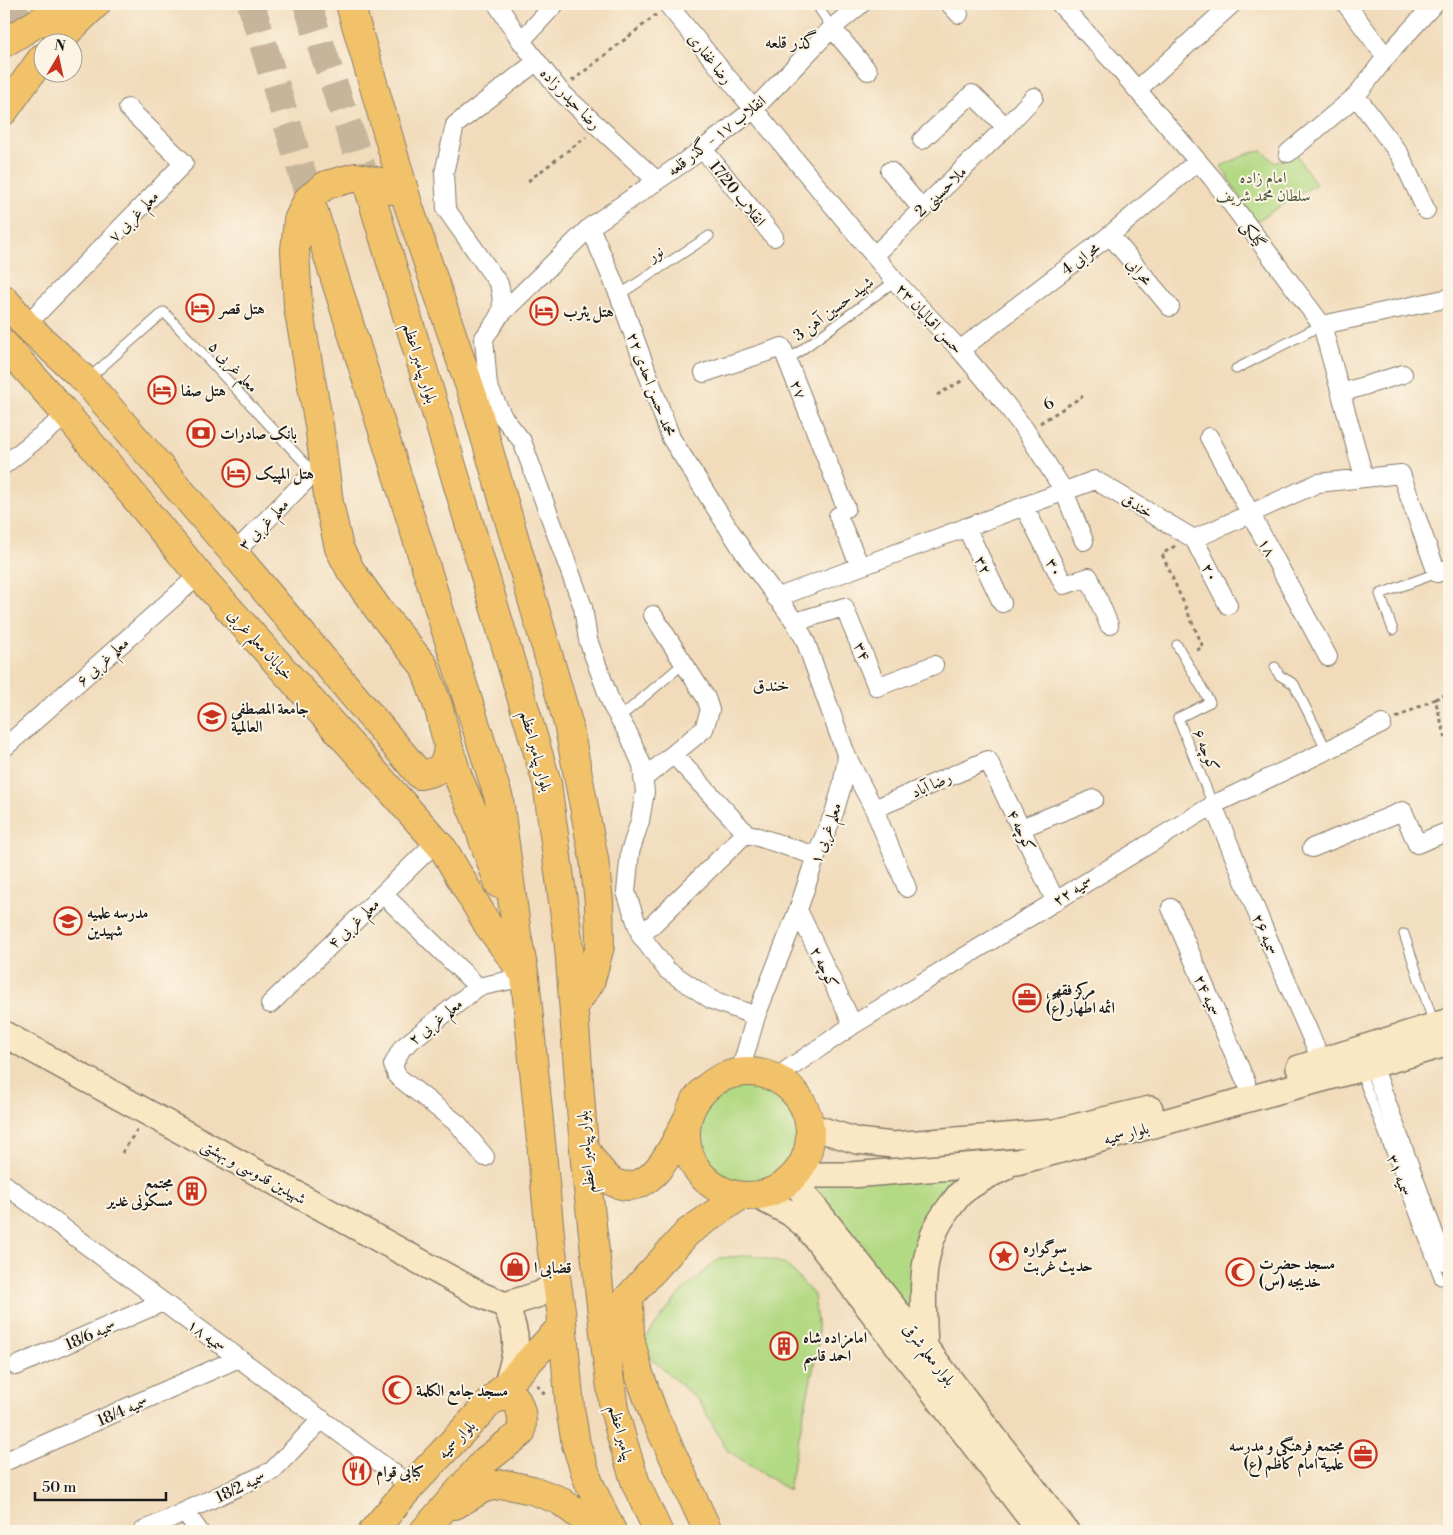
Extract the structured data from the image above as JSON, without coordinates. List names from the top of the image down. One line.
{"streets":{"main road":["بلوار پیامبر اعظم","خیابان معلم غربی","بلوار سمیه","شهیدین قدوسی و بهشتی","بلوار معلم شرقی","پیامبر اعظم"],"street":["رضا غفاری","رضا حیدر زاده","انقلاب ۱۷ - گذر قلعه","ملاحسینی 2","انقلاب 17/20","معلم غربی ۷","گیلکی","محرابی 4","محرابی","۲۳ حسن اقبالیان","۲۲ محمد حسن احدی","۲۷","خندق","معلم غربی ۳","۱۸","۳۲","۳۰","۲۰","۳۴","معلم غربی ۶","رضا آباد","کوچه ۴","معلم غربی ۱","سمیه ۲۲","معلم غربی ۴","سمیه ۲۶","کوچه ۲","سمیه ۲۴","معلم غربی ۲","سمیه ۳۱","سمیه 18/6","سمیه ۱۸","سمیه 18/4","سمیه 18/2"],"lane":["نور","شهید حسین آهن 3","معلم غربی ۵","کوچه ۶"],"path":["6"]},"crossings":[["رضا غفاری","انقلاب ۱۷ - گذر قلعه"],["رضا غفاری","۲۳ حسن اقبالیان"],["رضا حیدر زاده","انقلاب ۱۷ - گذر قلعه"],["انقلاب ۱۷ - گذر قلعه","انقلاب 17/20"],["انقلاب ۱۷ - گذر قلعه","۲۳ حسن اقبالیان"],["ملاحسینی 2","۲۳ حسن اقبالیان"],["گیلکی","محرابی 4"],["نور","۲۲ محمد حسن احدی"],["محرابی 4","محرابی"],["محرابی 4","۲۳ حسن اقبالیان"],["شهید حسین آهن 3","۲۳ حسن اقبالیان"],["شهید حسین آهن 3","۲۷"],["۲۳ حسن اقبالیان","6"],["۲۳ حسن اقبالیان","خندق"],["بلوار پیامبر اعظم","پیامبر اعظم"],["معلم غربی ۵","معلم غربی ۳"],["۲۲ محمد حسن احدی","خندق"],["۲۲ محمد حسن احدی","معلم غربی ۱"],["۲۷","خندق"],["خندق","۳۲"],["خندق","۳۰"],["خندق","۲۰"],["خندق","معلم غربی ۱"],["خیابان معلم غربی","معلم غربی ۶"],["خیابان معلم غربی","معلم غربی ۴"],["خیابان معلم غربی","معلم غربی ۲"],["۳۴","معلم غربی ۱"],["کوچه ۶","سمیه ۲۲"],["کوچه ۶","سمیه ۲۶"],["رضا آباد","کوچه ۴"],["کوچه ۴","سمیه ۲۲"],["معلم غربی ۱","سمیه ۲۲"],["معلم غربی ۱","کوچه ۲"],["معلم غربی ۱","بلوار سمیه"],["معلم غربی ۱","بلوار معلم شرقی"],["سمیه ۲۲","سمیه ۲۶"],["سمیه ۲۲","کوچه ۲"],["سمیه ۲۲","بلوار سمیه"],["سمیه ۲۲","بلوار معلم شرقی"],["سمیه ۲۶","بلوار سمیه"],["سمیه ۲۴","بلوار سمیه"],["بلوار سمیه","سمیه ۳۱"],["بلوار سمیه","سمیه ۱۸"],["بلوار سمیه","بلوار معلم شرقی"],["سمیه 18/6","سمیه ۱۸"],["سمیه ۱۸","سمیه 18/4"],["سمیه ۱۸","سمیه 18/2"]],"districts":["گذر قلعه","خندق"],"parks":["امام زاده سلطان محمد شریف"],"places":{"hotel":["هتل قصر","هتل یثرب","هتل صفا","هتل المپیک"],"bank":["بانک صادرات"],"school or university":["جامعة المصطفی العالمیة","مدرسه علمیه شهیدین"],"office":["مرکز فقهی ائمه اطهار (ع)","مجتمع فرهنگی و مدرسه علمیه امام کاظم (ع)"],"building":["مجتمع مسکونی غدیر","امامزاده شاه احمد قاسم"],"place":["سوگواره حدیث غربت"],"shop":["قضابی ا"],"mosque":["مسجد حضرت خدیجه (س)","مسجد جامع الکلمة"],"restaurant":["کبابی قوام"]},"scale_bar":"50 m","north":"top"}
